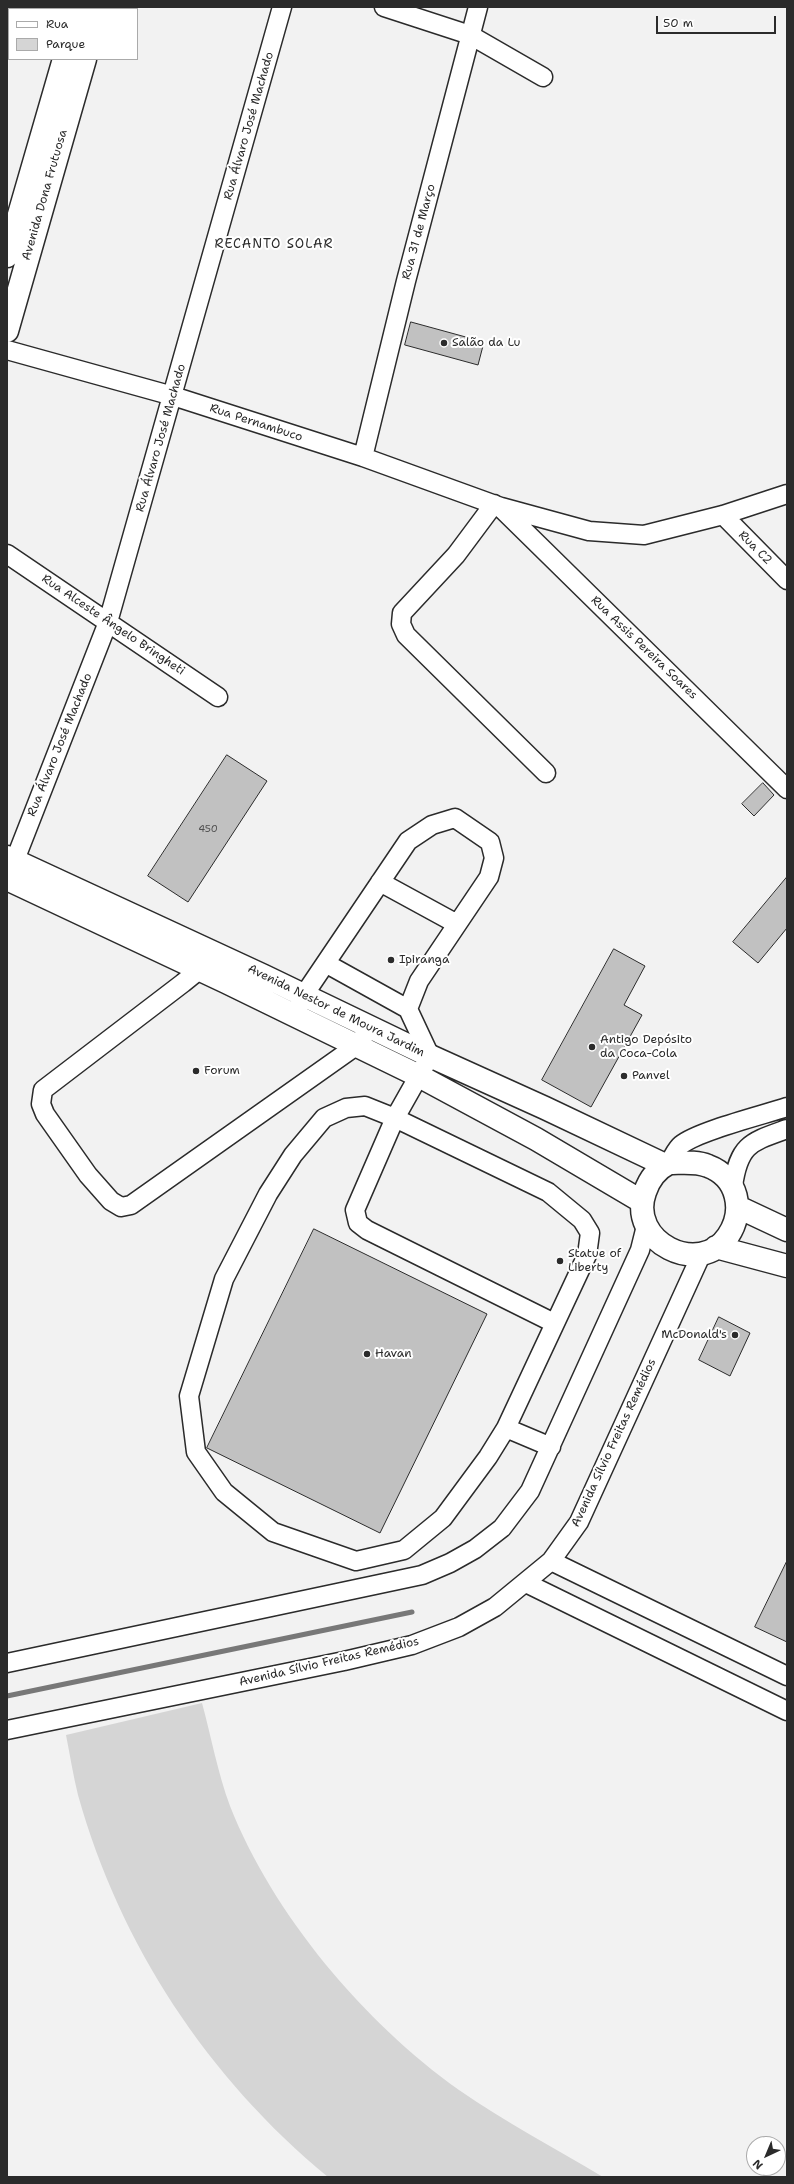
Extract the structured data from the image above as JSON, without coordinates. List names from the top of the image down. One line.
{"streets":{"main road":["Avenida Dona Frutuosa","Avenida Nestor de Moura Jardim"],"street":["Rua Álvaro José Machado","Rua 31 de Março","Rua Pernambuco","Rua C2","Rua Alceste Ângelo Bringheti","Rua Assis Pereira Soares","Avenida Sílvio Freitas Remédios"]},"crossings":[["Rua Álvaro José Machado","Rua Pernambuco"],["Rua Álvaro José Machado","Rua Alceste Ângelo Bringheti"],["Rua Álvaro José Machado","Avenida Nestor de Moura Jardim"],["Rua 31 de Março","Rua Pernambuco"],["Rua Pernambuco","Rua C2"],["Rua Pernambuco","Rua Assis Pereira Soares"],["Avenida Nestor de Moura Jardim","Avenida Sílvio Freitas Remédios"]],"districts":["RECANTO SOLAR"],"places":["Salão da Lu","Ipiranga","Antigo Depósito da Coca-Cola","Forum","Panvel","Statue of Liberty","McDonald's","Havan"],"house_numbers":["450"],"legend":["Rua","Parque"],"scale_bar":"50 m","north":"bottom left"}
